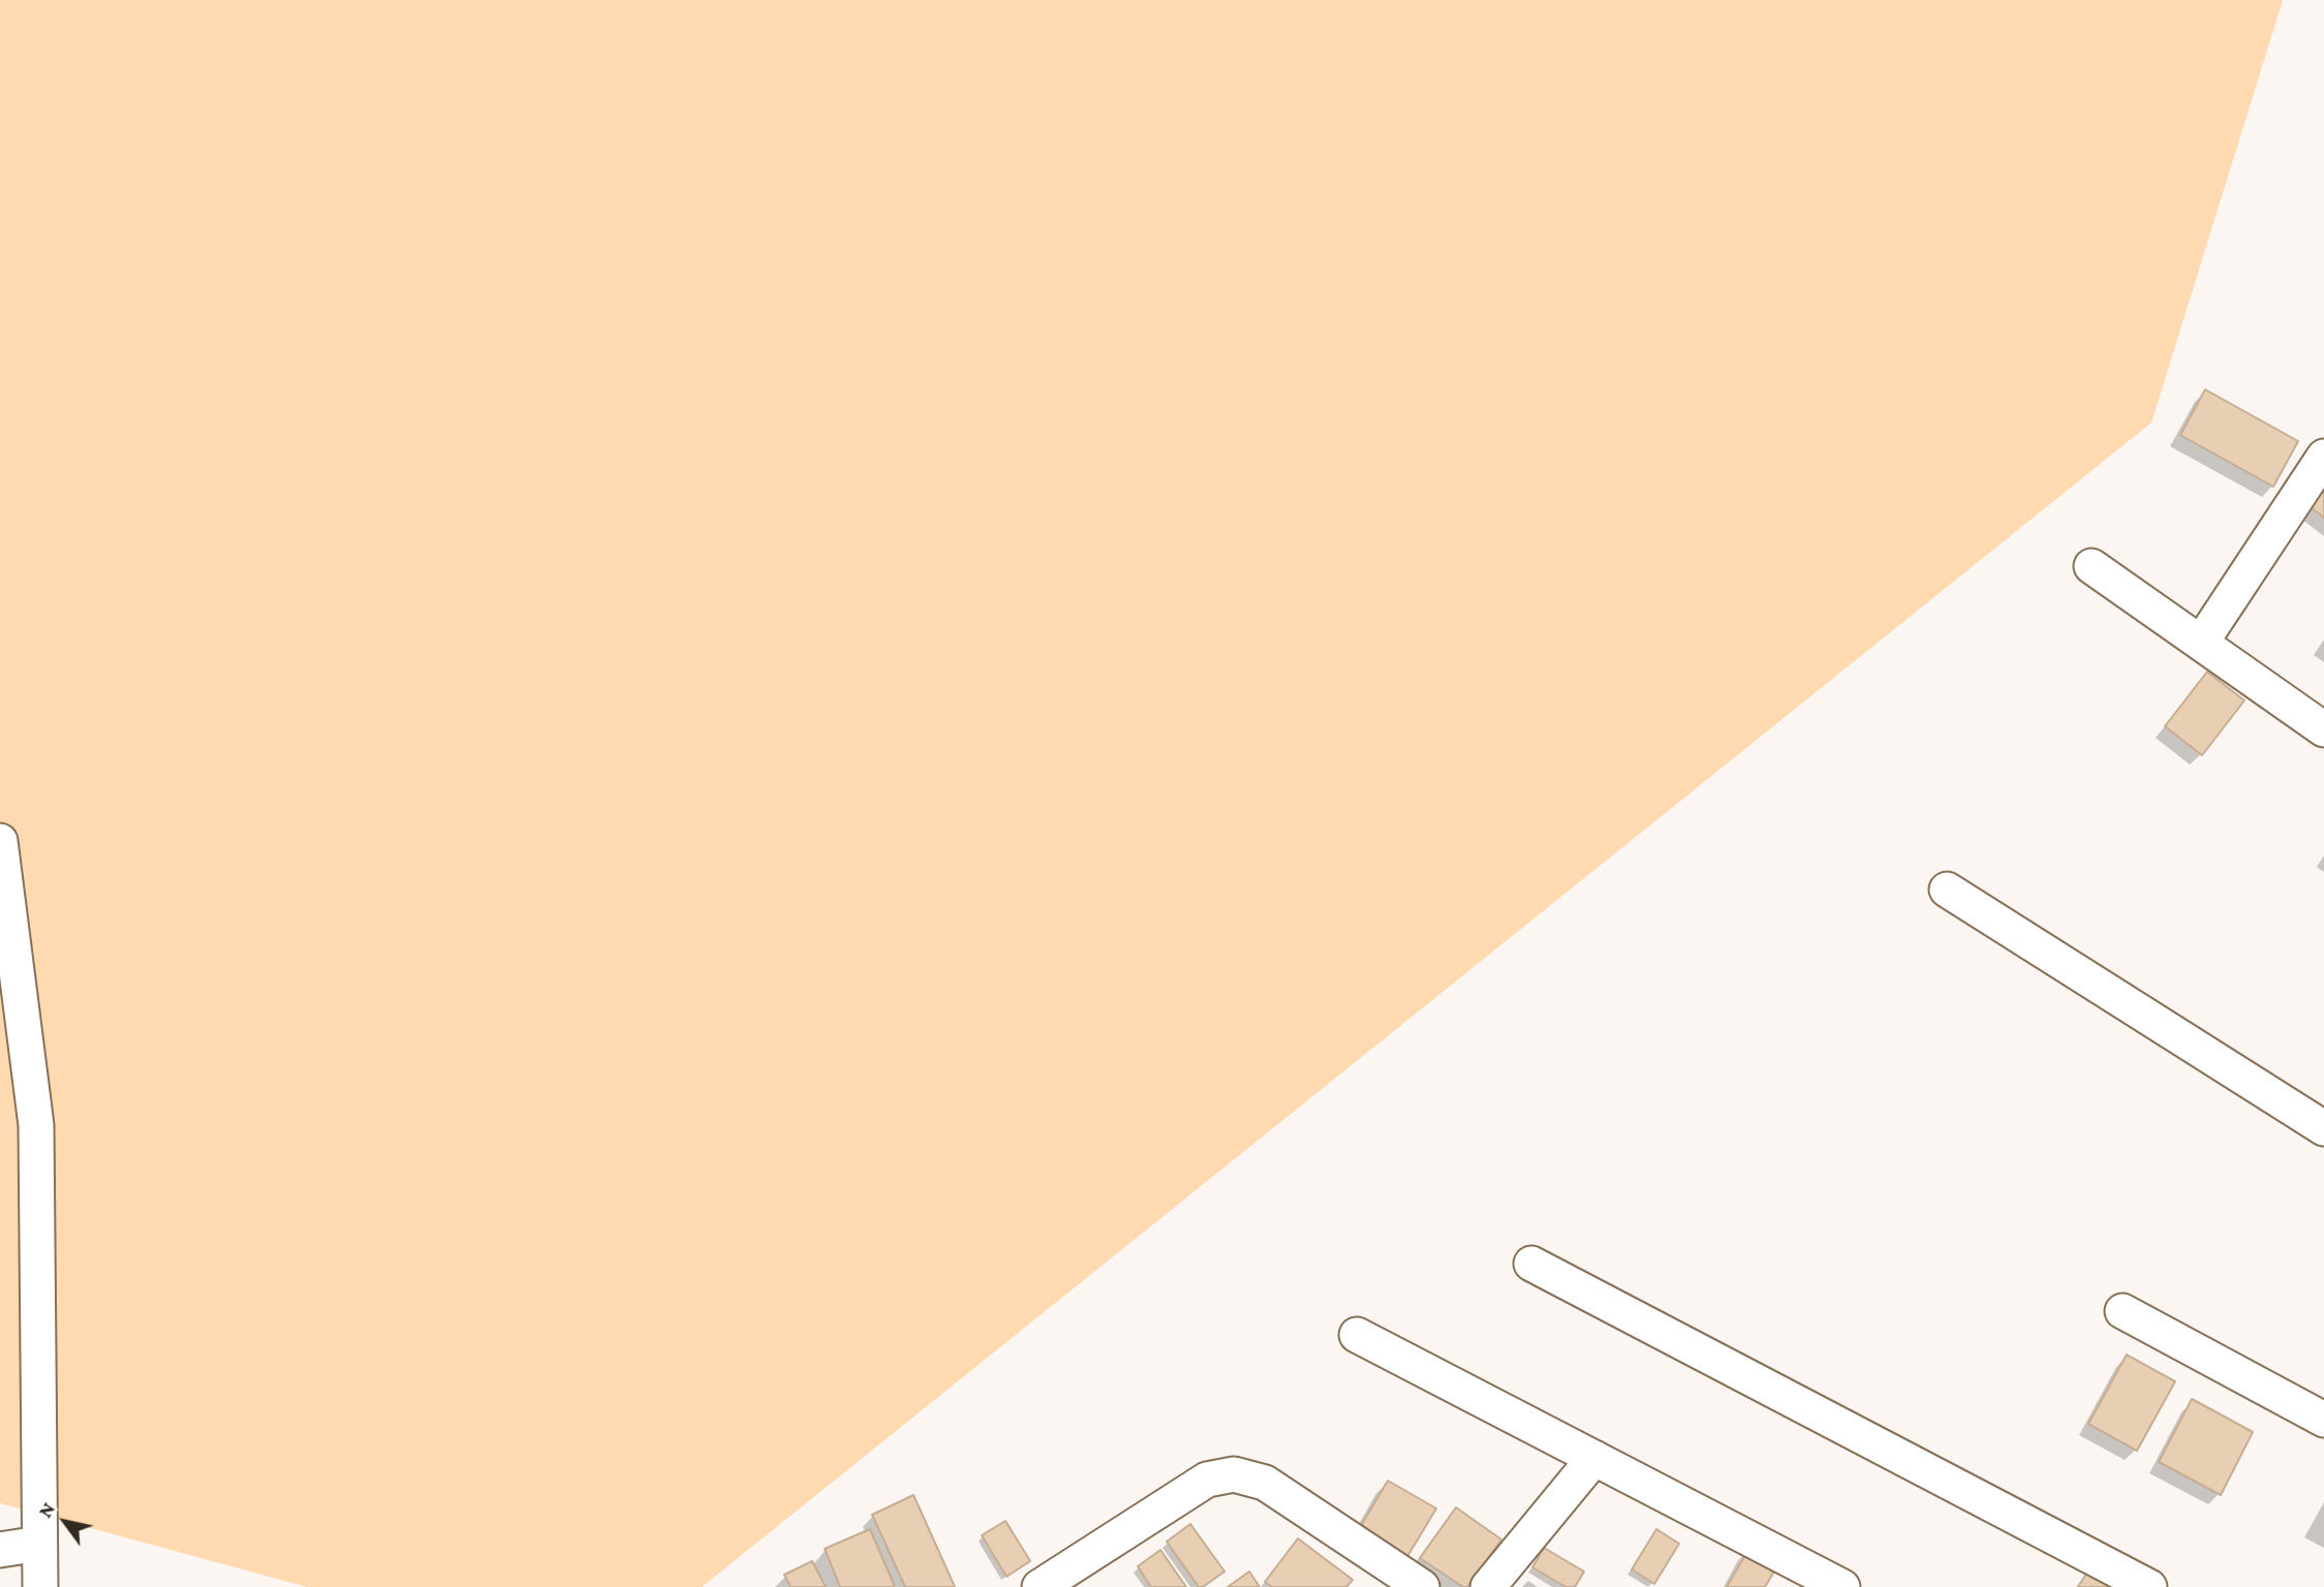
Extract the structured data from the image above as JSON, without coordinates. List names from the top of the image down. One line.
{"north":"top left"}
